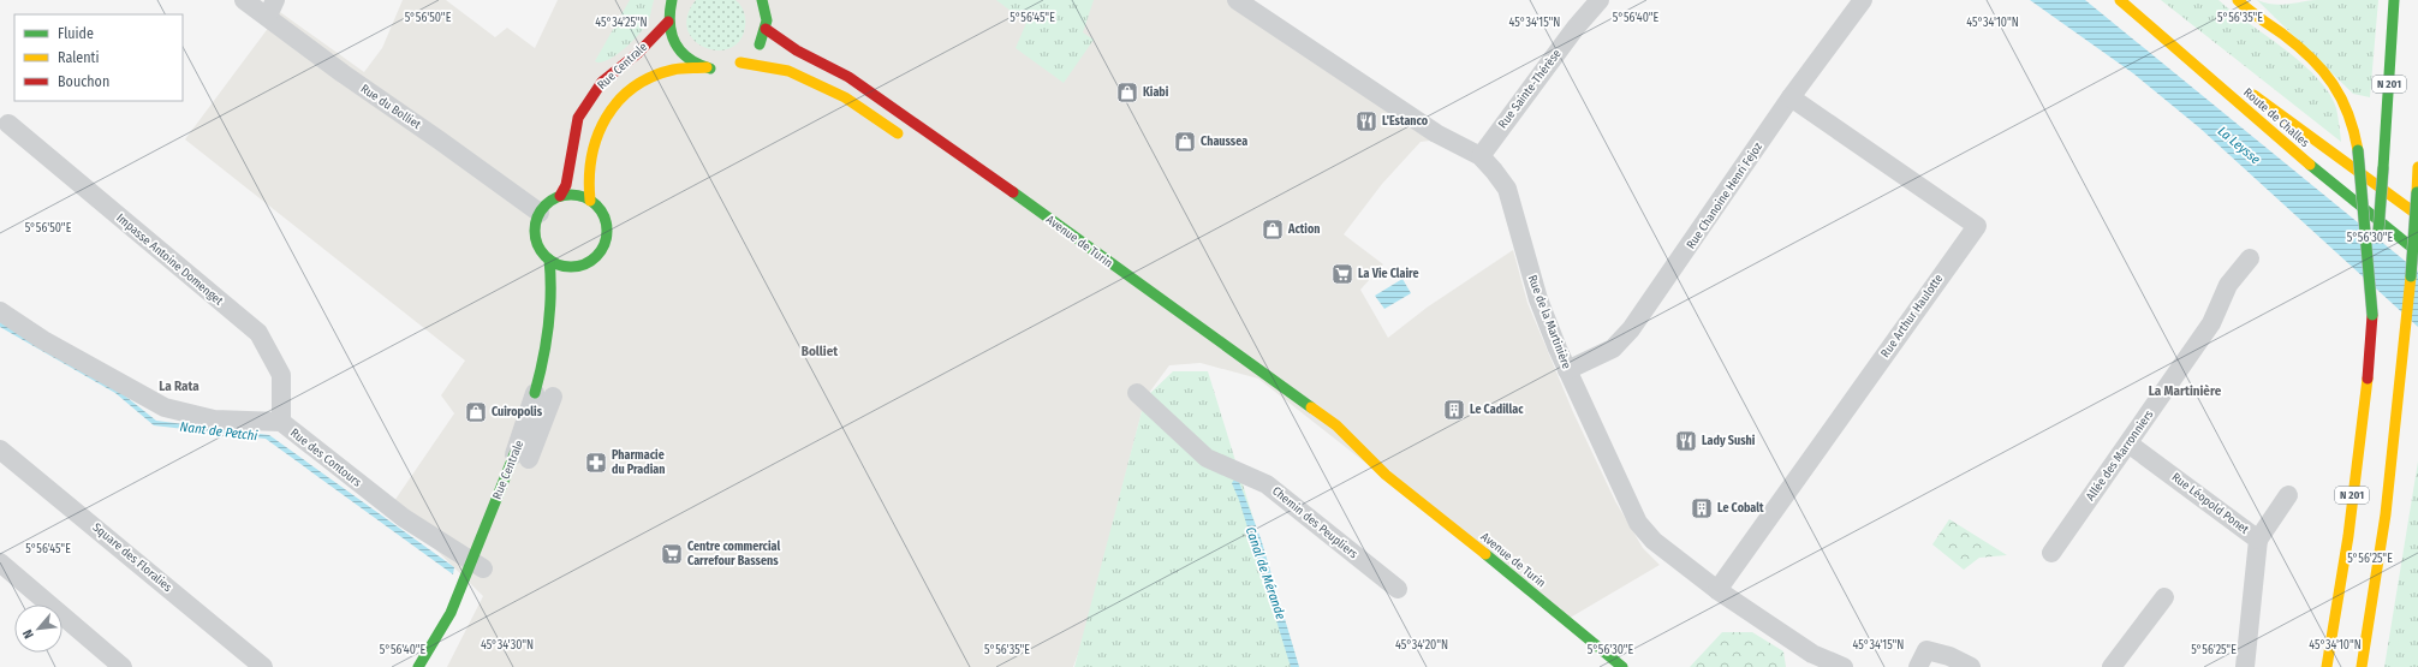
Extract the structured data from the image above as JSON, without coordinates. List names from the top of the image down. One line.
{"streets":{"main road":["Rue Centrale","N 201","Route de Challes","Avenue de Turin"],"street":["Rue Sainte-Thérèse","Rue du Bolliet","Rue Chanoine Henri Fejoz","Impasse Antoine Domenget","Rue Arthur Haulotte","Rue de la Martinière","Allée des Marronniers","Rue des Contours","Rue Léopold Ponet","Chemin des Peupliers","Square des Floralies"]},"crossings":[["Rue Centrale","Rue du Bolliet"],["Rue Centrale","Rue des Contours"],["Rue Sainte-Thérèse","Rue de la Martinière"],["Rue Chanoine Henri Fejoz","Rue Arthur Haulotte"],["Rue Chanoine Henri Fejoz","Rue de la Martinière"],["Impasse Antoine Domenget","Rue des Contours"],["Rue Arthur Haulotte","Rue de la Martinière"],["Allée des Marronniers","Rue Léopold Ponet"]],"districts":["Bolliet","La Rata","La Martinière"],"water":["La Leysse","Nant de Petchi","Canal de Mérande"],"places":{"shop":["Kiabi","Chaussea","Action","Cuiropolis"],"restaurant":["L'Estanco","Lady Sushi"],"supermarket":["La Vie Claire","Centre commercial Carrefour Bassens"],"building":["Le Cadillac","Le Cobalt"],"pharmacy":["Pharmacie du Pradian"]},"legend":["Fluide","Ralenti","Bouchon"],"north":"bottom left","coordinates":["5°56'45\"E","5°56'50\"E","5°56'40\"E","5°56'35\"E","45°34'25\"N","45°34'15\"N","45°34'10\"N","5°56'30\"E","5°56'25\"E","45°34'30\"N","45°34'20\"N"]}
